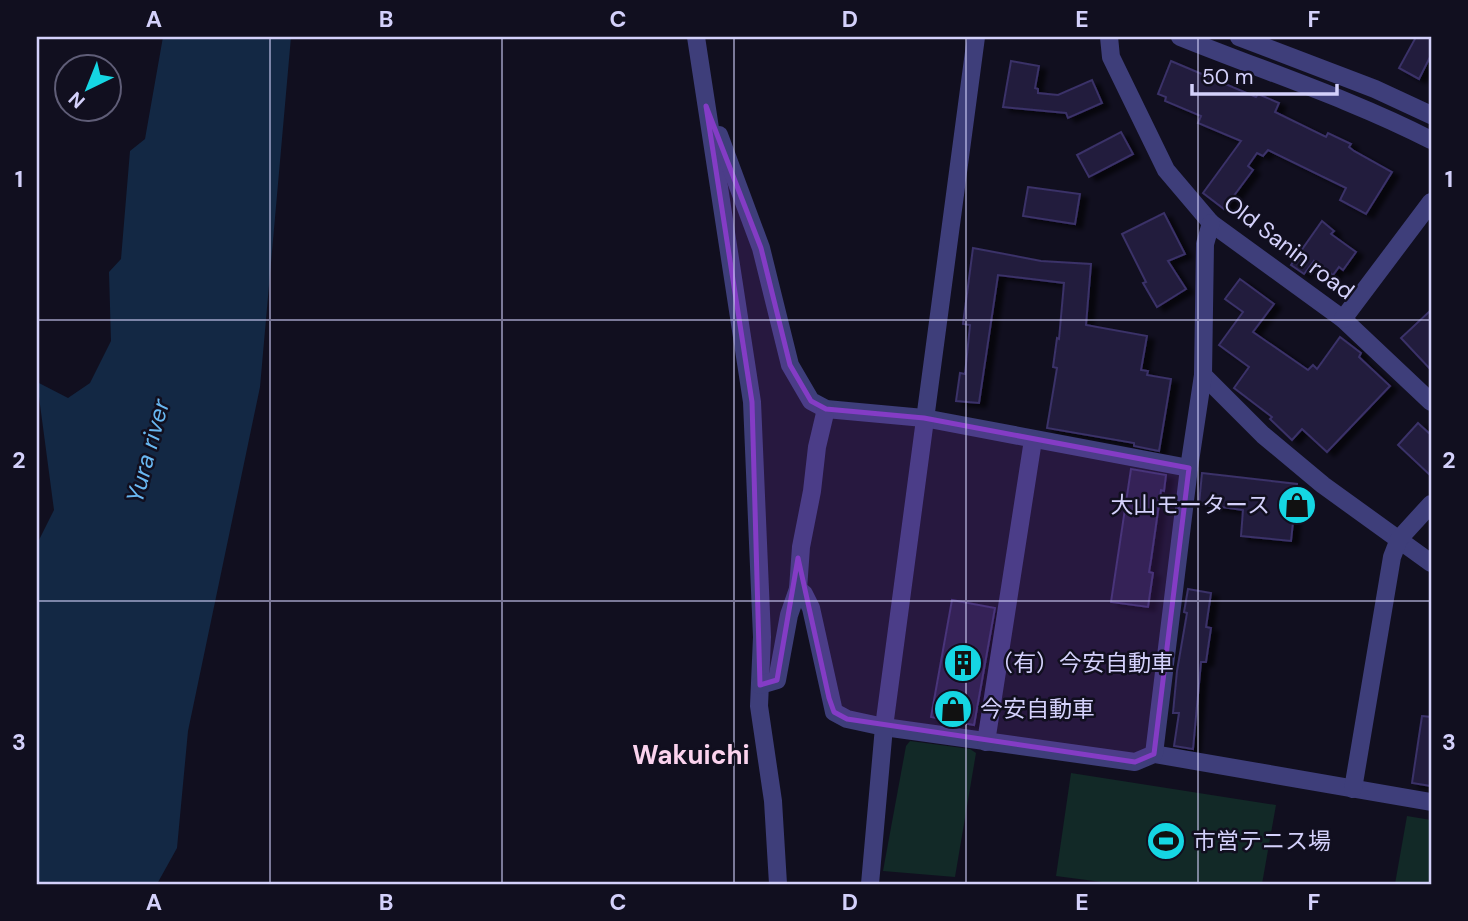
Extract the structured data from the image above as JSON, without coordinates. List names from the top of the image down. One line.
{"streets":{"street":["Old Sanin road"]},"districts":["Wakuichi"],"water":["Yura river"],"places":{"shop":["大山モータース","今安自動車"],"building":["（有）今安自動車"],"sports":["市営テニス場"]},"scale_bar":"50 m","north":"bottom left","grid":{"columns":["A","B","C","D","E","F"],"rows":["1","2","3"]}}
